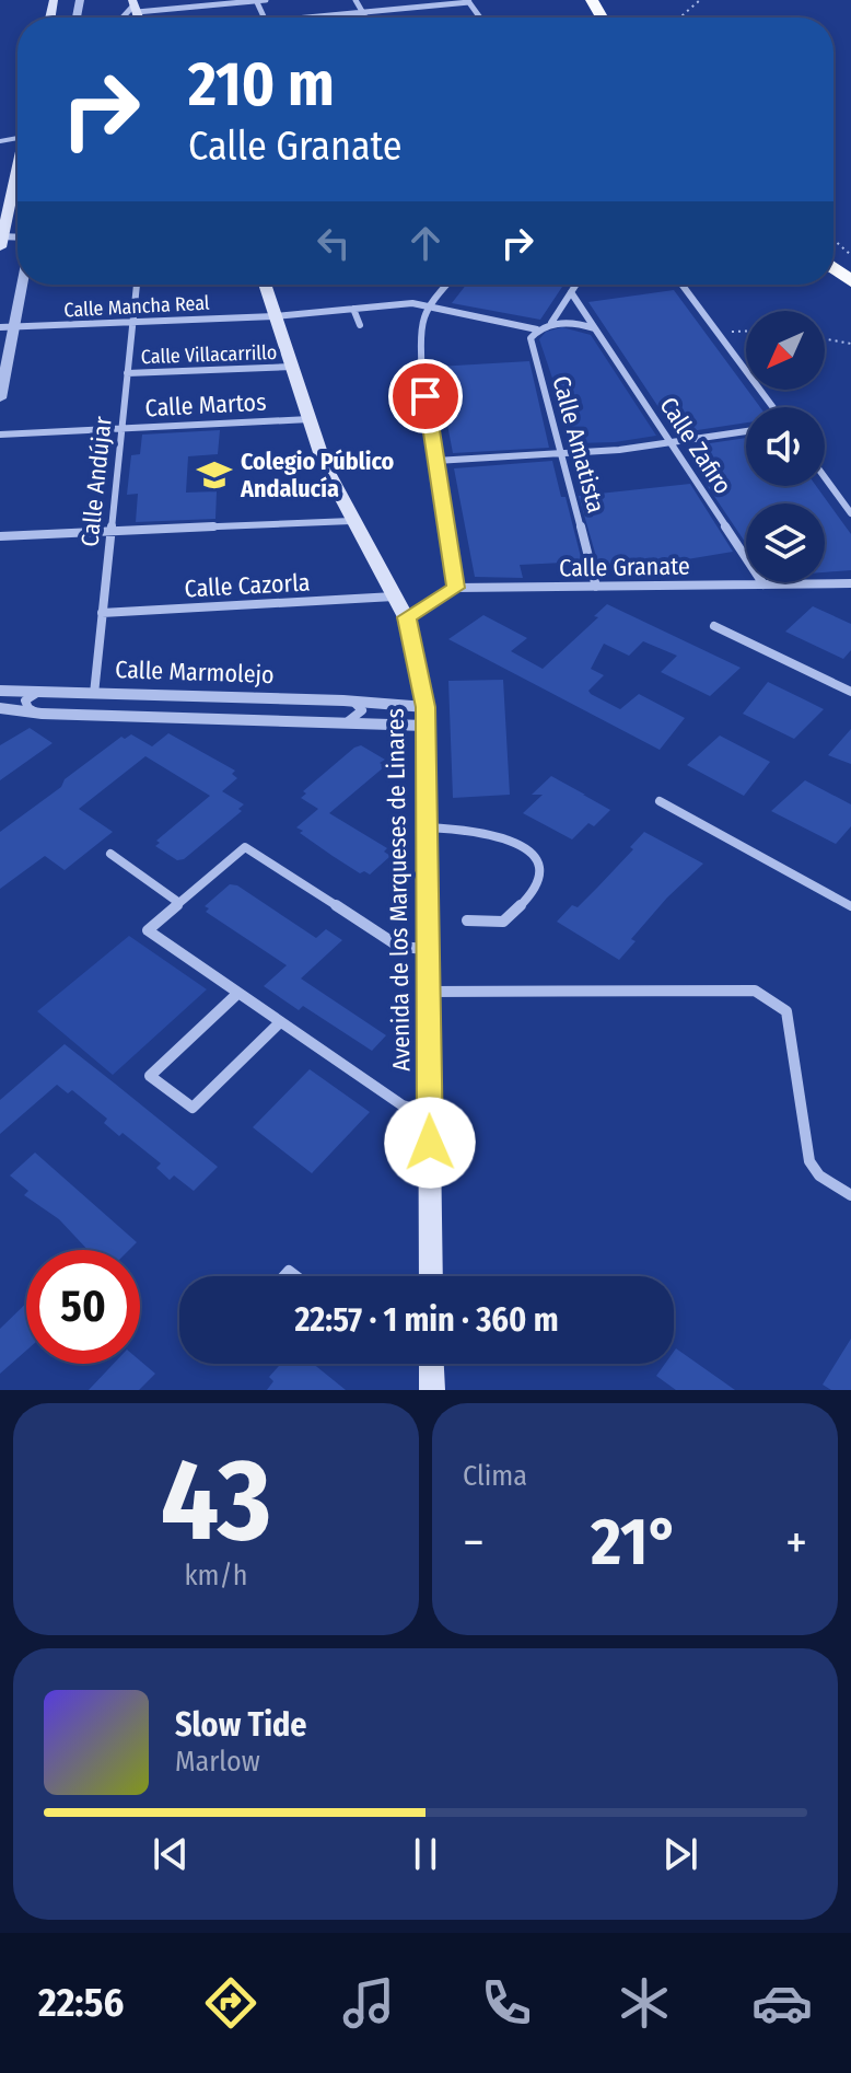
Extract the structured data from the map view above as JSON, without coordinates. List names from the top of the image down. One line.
{"streets":{"main road":["Avenida de los Marqueses de Linares"],"street":["Calle Mancha Real","Calle Villacarrillo","Calle Martos","Calle Amatista","Calle Zafiro","Calle Andújar","Calle Granate","Calle Cazorla","Calle Marmolejo"]},"crossings":[["Calle Mancha Real","Calle Amatista"],["Calle Mancha Real","Calle Andújar"],["Calle Mancha Real","Avenida de los Marqueses de Linares"],["Calle Villacarrillo","Calle Andújar"],["Calle Villacarrillo","Avenida de los Marqueses de Linares"],["Calle Martos","Calle Andújar"],["Calle Martos","Avenida de los Marqueses de Linares"],["Calle Amatista","Calle Granate"],["Calle Zafiro","Calle Granate"],["Calle Andújar","Calle Cazorla"],["Calle Andújar","Calle Marmolejo"],["Calle Granate","Avenida de los Marqueses de Linares"],["Calle Cazorla","Avenida de los Marqueses de Linares"],["Calle Marmolejo","Avenida de los Marqueses de Linares"]],"places":{"school or university":["Colegio Público Andalucía"]},"north":"bottom left","page":{"turn":["210 m","Calle Granate"],"limit":"50","trip":"22:57 · 1 min · 360 m","tile":[["43","km/h"],"Clima"],"heat":["−","21°","+"],"song":["Slow Tide","Marlow"],"tabs":"22:56"}}
